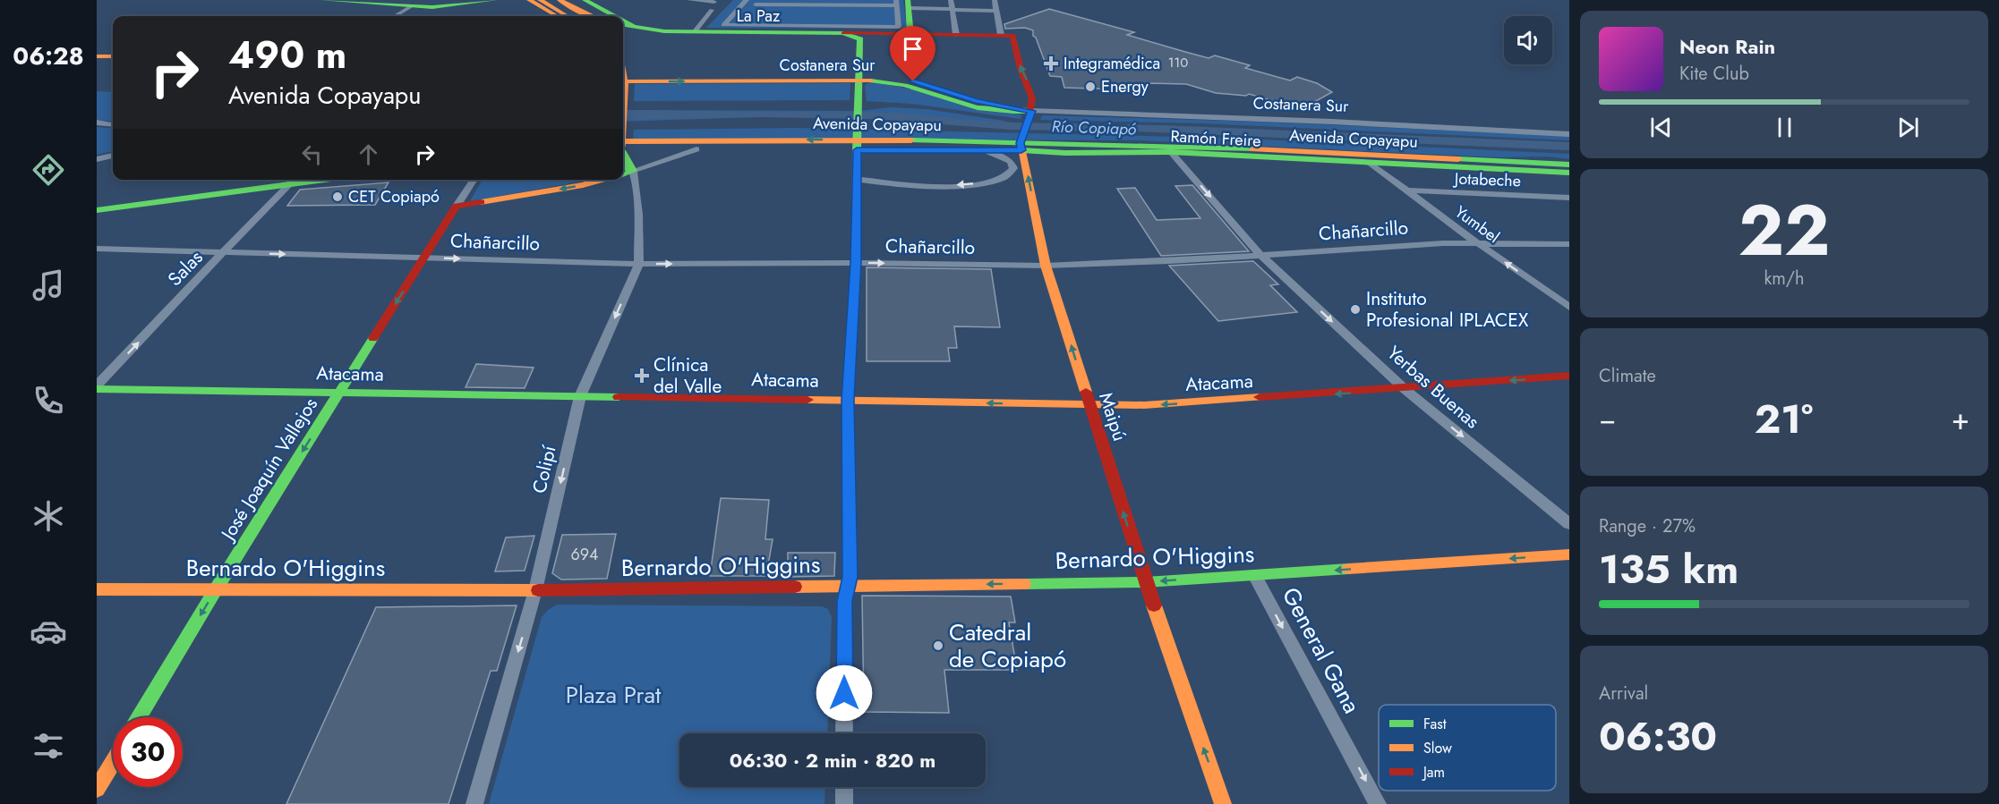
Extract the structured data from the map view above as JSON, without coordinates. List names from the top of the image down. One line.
{"streets":{"main road":["La Paz","Costanera Sur","Avenida Copayapu","Ramón Freire","Atacama","Maipú","José Joaquín Vallejos","Colipí","Bernardo O'Higgins"],"street":["Jotabeche","Yumbel","Chañarcillo","Salas","Yerbas Buenas","General Gana"]},"crossings":[["Avenida Copayapu","Ramón Freire"],["Avenida Copayapu","Maipú"],["Ramón Freire","Yumbel"],["Ramón Freire","Yerbas Buenas"],["Ramón Freire","Maipú"],["Jotabeche","Yumbel"],["Yumbel","Chañarcillo"],["Chañarcillo","Salas"],["Chañarcillo","Yerbas Buenas"],["Chañarcillo","Maipú"],["Chañarcillo","José Joaquín Vallejos"],["Chañarcillo","Colipí"],["Salas","Atacama"],["Atacama","Yerbas Buenas"],["Atacama","Maipú"],["Atacama","José Joaquín Vallejos"],["Atacama","Colipí"],["Maipú","Bernardo O'Higgins"],["José Joaquín Vallejos","Bernardo O'Higgins"],["Colipí","Bernardo O'Higgins"],["Bernardo O'Higgins","General Gana"]],"one_way":["Yumbel","Chañarcillo","Salas","Atacama","Yerbas Buenas","Maipú","José Joaquín Vallejos","Colipí","Bernardo O'Higgins","General Gana"],"water":["Río Copiapó"],"parks":["Plaza Prat"],"places":{"health":["Integramédica","Clínica del Valle"],"other":["Energy","CET Copiapó","Instituto Profesional IPLACEX","Catedral de Copiapó"]},"house_numbers":["110","694"],"legend":["Fast","Slow","Jam"],"page":{"tabs":"06:28","turn":["490 m","Avenida Copayapu"],"song":["Neon Rain","Kite Club"],"tile":[["22","km/h"],"Climate",["Range · 27%","135 km"],["Arrival","06:30"]],"heat":["−","21°","+"],"limit":"30","trip":"06:30 · 2 min · 820 m"}}
